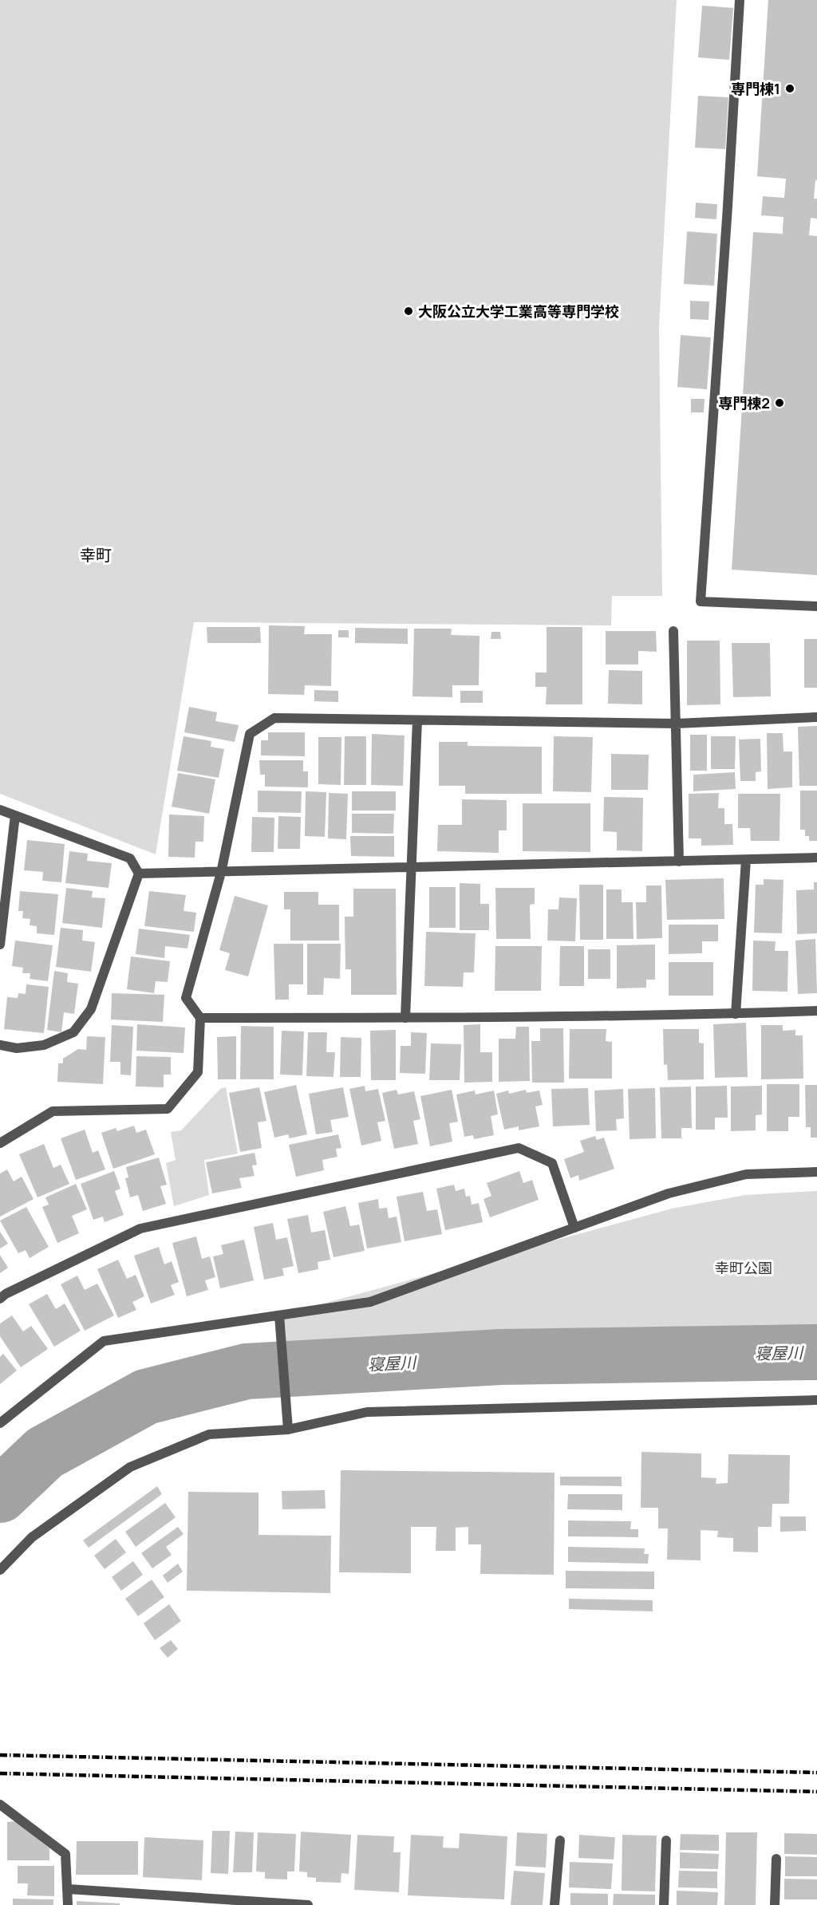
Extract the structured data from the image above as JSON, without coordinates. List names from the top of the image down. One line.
{"districts":["幸町"],"water":["寝屋川"],"parks":["幸町公園"],"places":["専門棟1","大阪公立大学工業高等専門学校","専門棟2"]}
